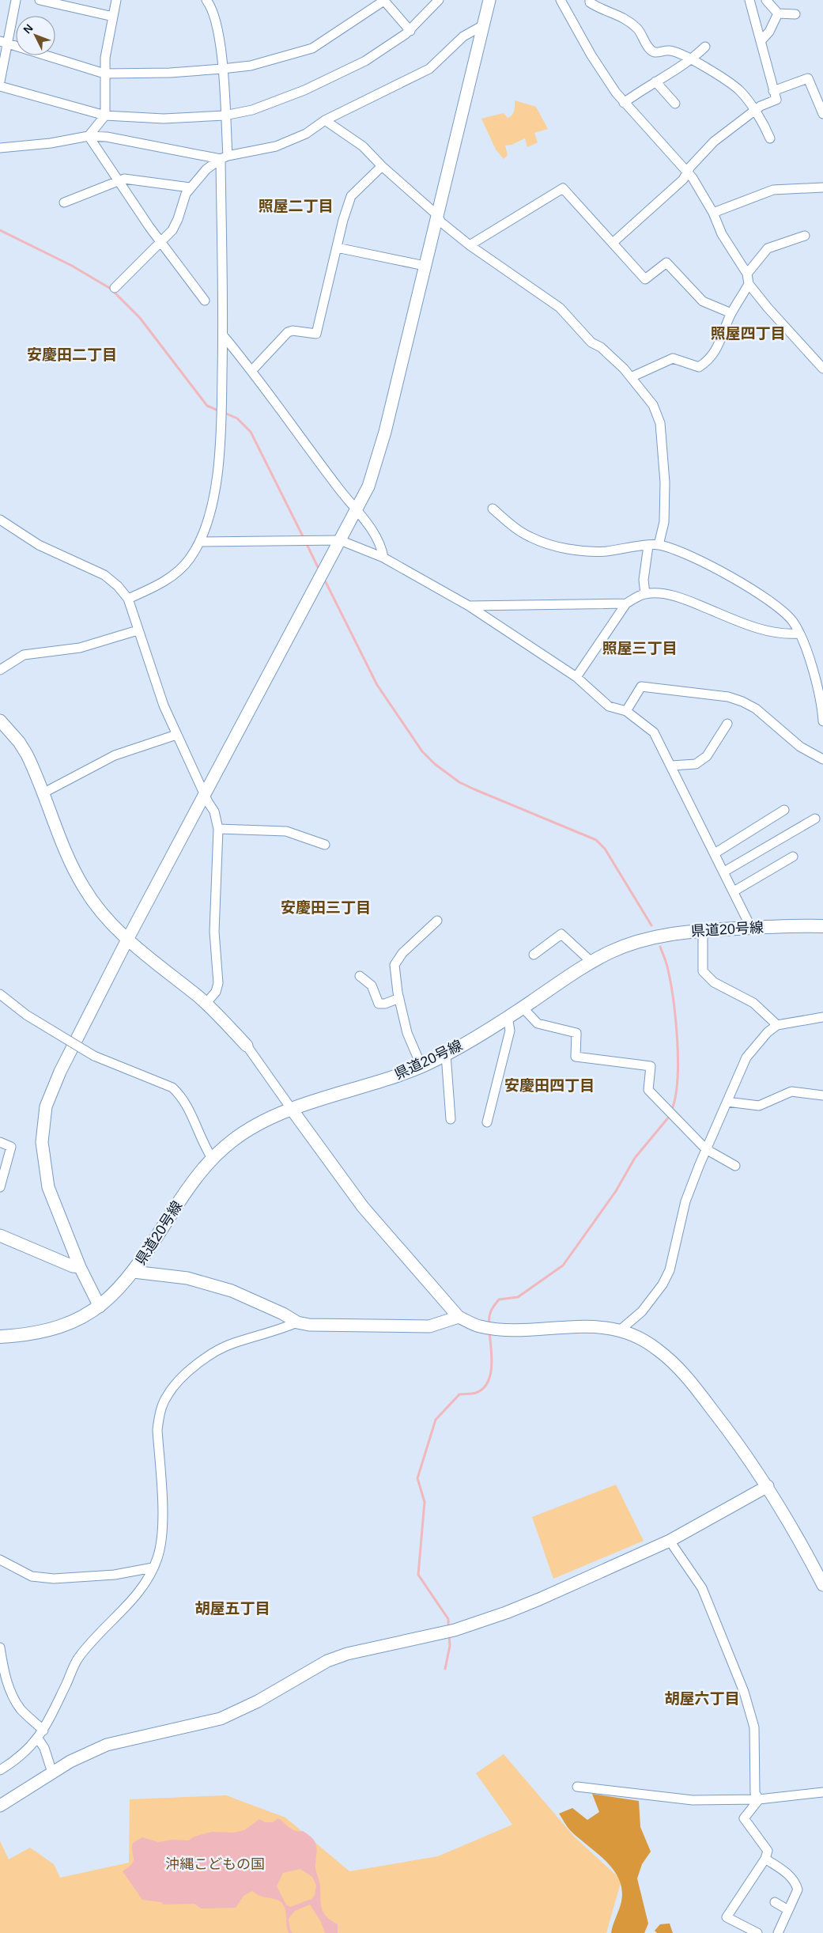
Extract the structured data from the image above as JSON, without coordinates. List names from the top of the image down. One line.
{"streets":{"main road":["県道20号線"]},"districts":["照屋二丁目","照屋四丁目","安慶田二丁目","照屋三丁目","安慶田三丁目","安慶田四丁目","胡屋五丁目","胡屋六丁目"],"parks":["沖縄こどもの国"],"north":"top left"}
